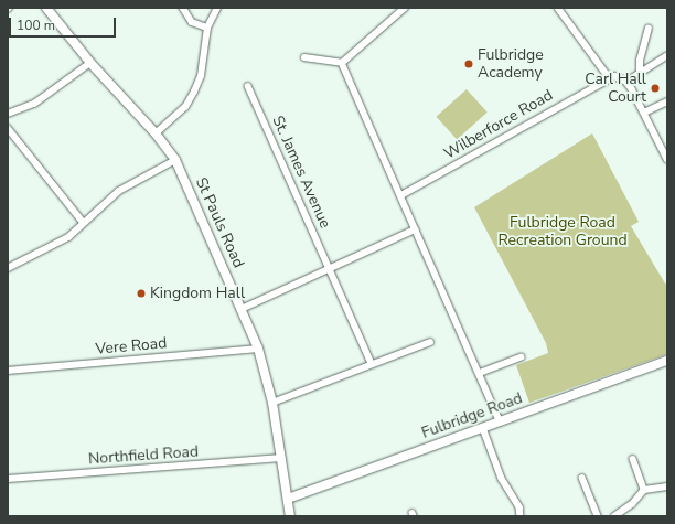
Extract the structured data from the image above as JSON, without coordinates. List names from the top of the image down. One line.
{"streets":{"street":["Wilberforce Road","St. James Avenue","St Pauls Road","Vere Road","Fulbridge Road","Northfield Road"]},"crossings":[["St Pauls Road","Vere Road"],["St Pauls Road","Fulbridge Road"],["St Pauls Road","Northfield Road"]],"parks":["Fulbridge Road Recreation Ground"],"places":["Fulbridge Academy","Carl Hall Court","Kingdom Hall"],"scale_bar":"100 m"}
